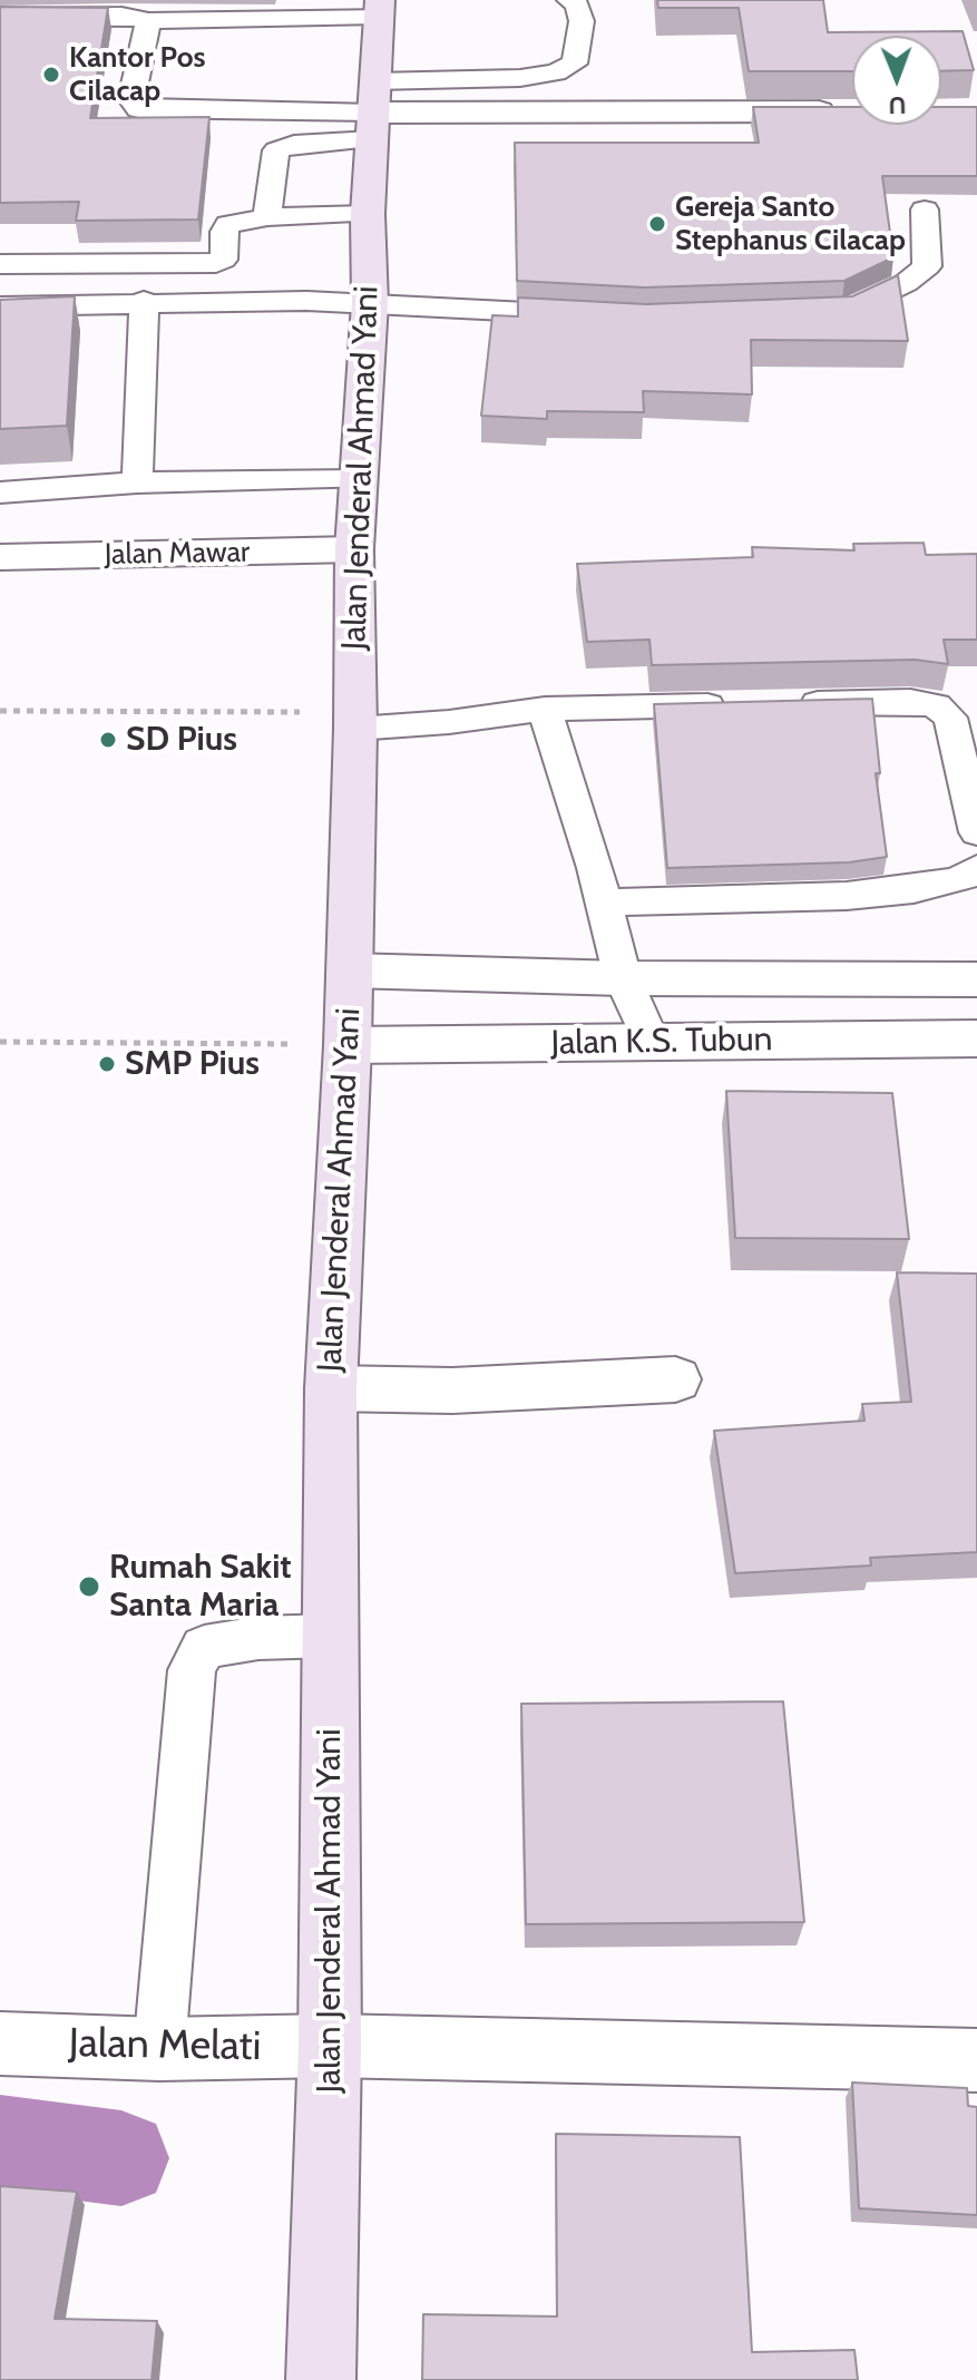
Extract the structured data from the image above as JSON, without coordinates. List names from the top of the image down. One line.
{"streets":{"main road":["Jalan Jenderal Ahmad Yani"],"street":["Jalan Mawar","Jalan K.S. Tubun","Jalan Melati"]},"crossings":[["Jalan Jenderal Ahmad Yani","Jalan Mawar"],["Jalan Jenderal Ahmad Yani","Jalan K.S. Tubun"],["Jalan Jenderal Ahmad Yani","Jalan Melati"]],"places":["Kantor Pos Cilacap","Gereja Santo Stephanus Cilacap","SD Pius","SMP Pius","Rumah Sakit Santa Maria"],"north":"bottom"}
